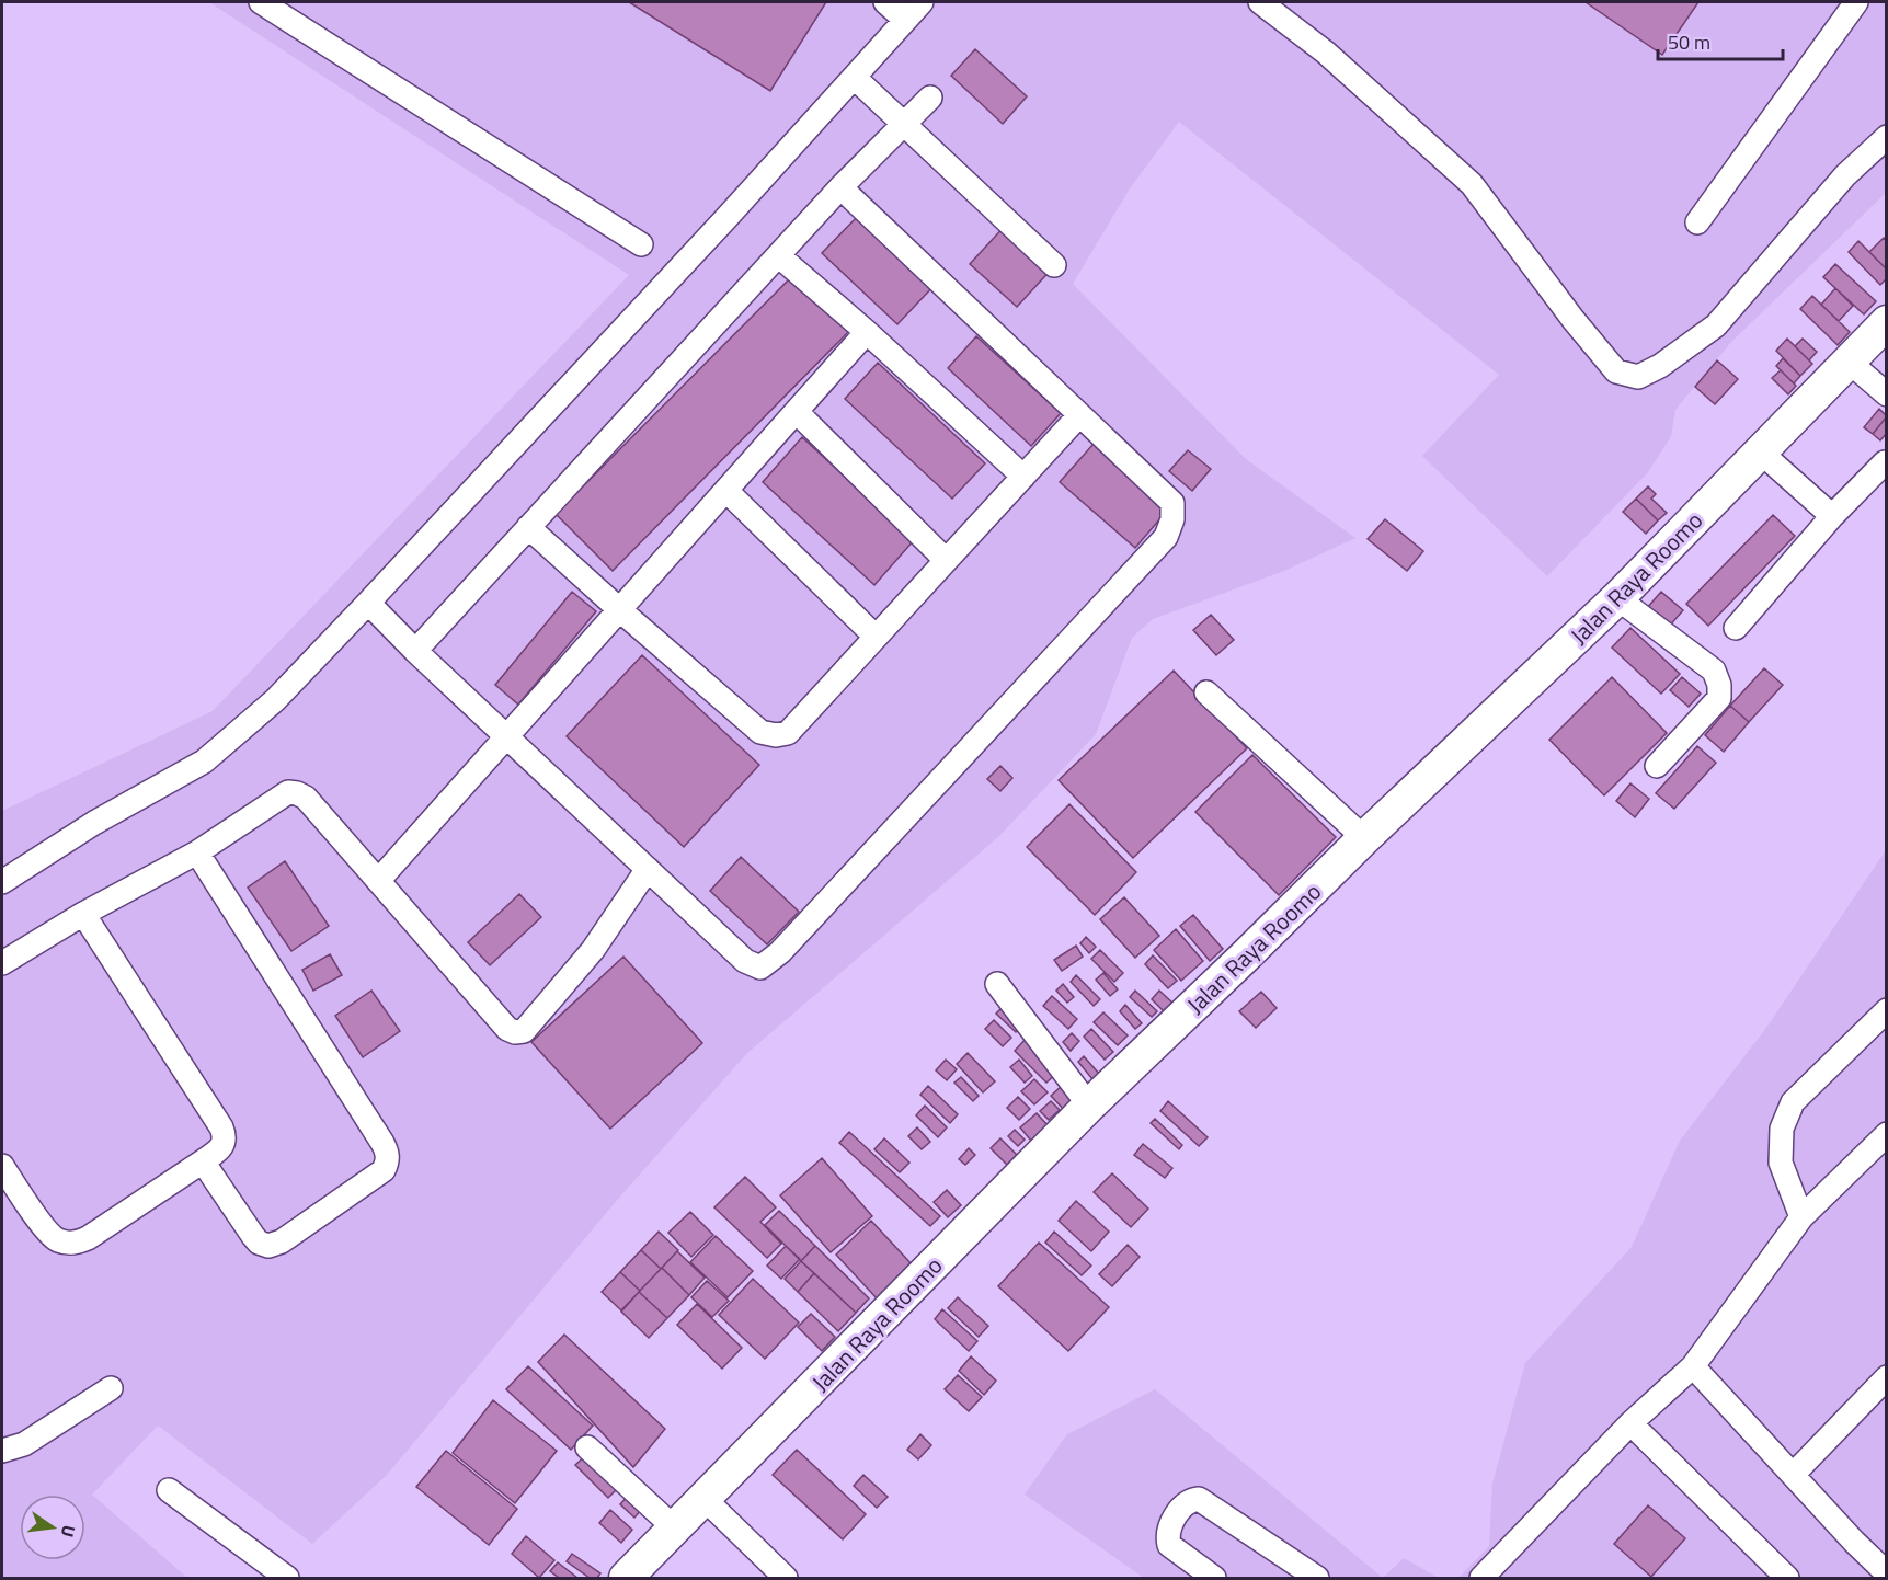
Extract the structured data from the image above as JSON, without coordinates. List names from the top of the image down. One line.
{"streets":{"highway":["Jalan Raya Roomo"]},"scale_bar":"50 m","north":"right"}
